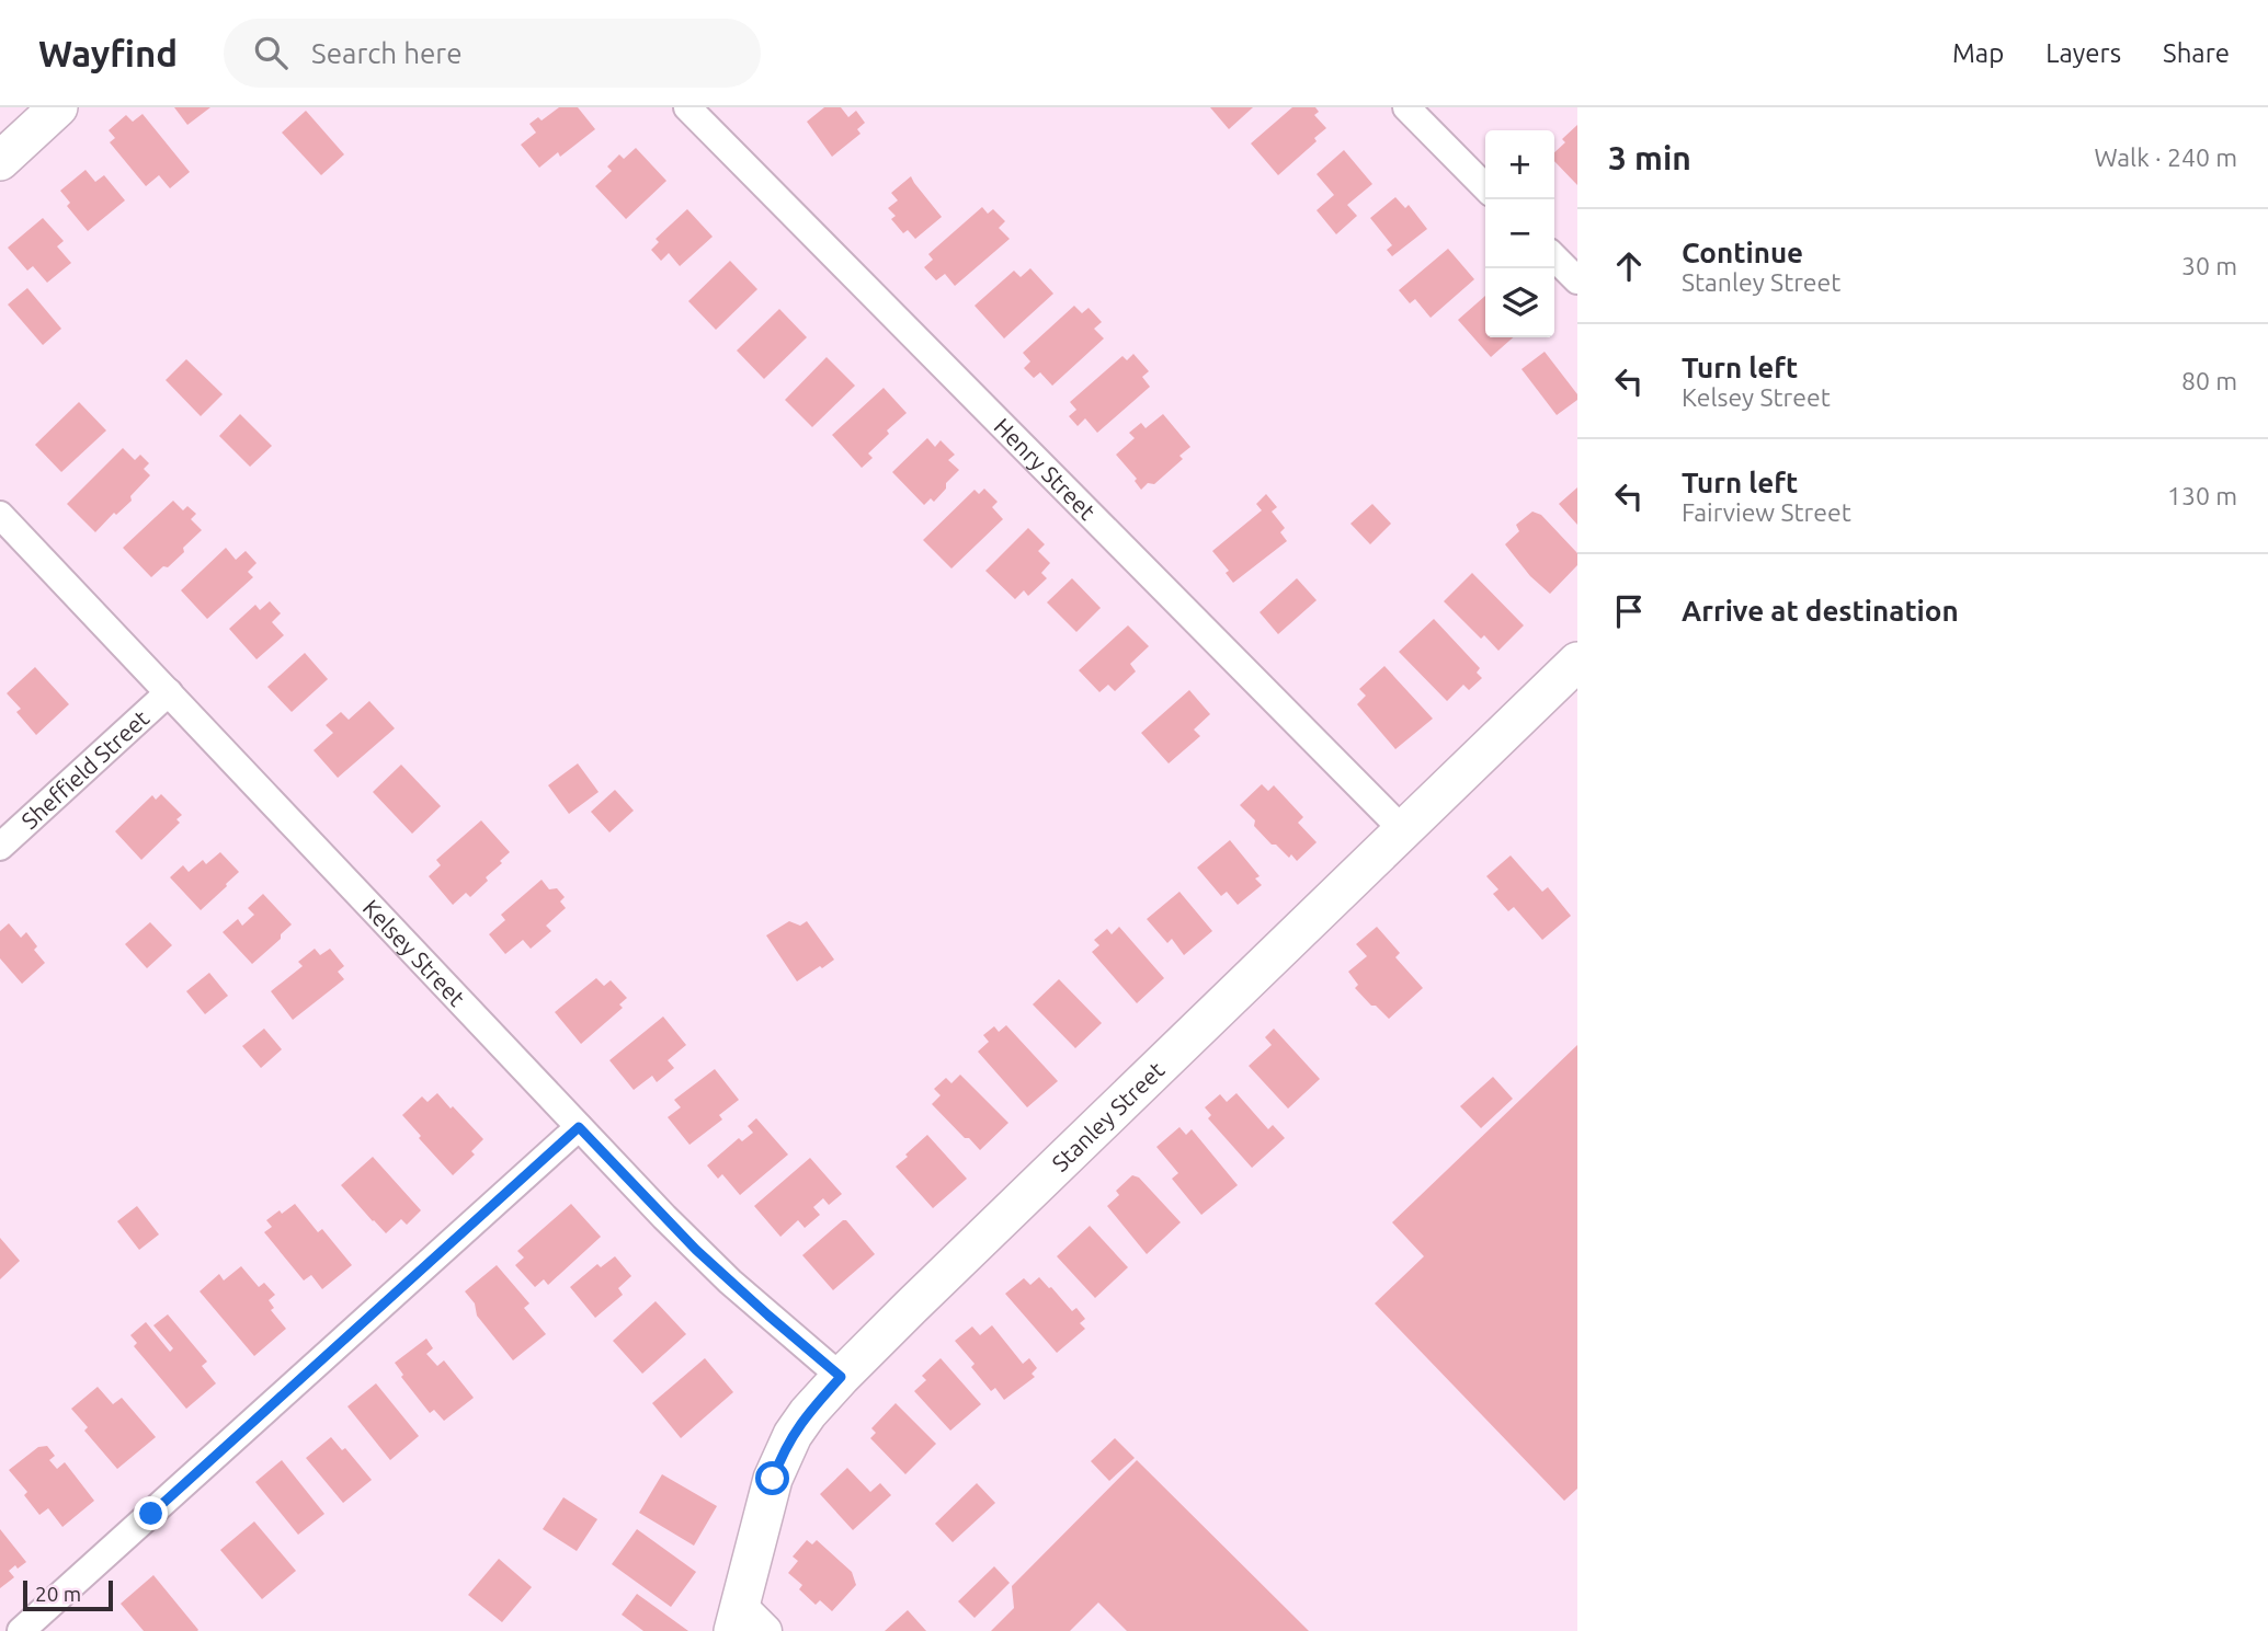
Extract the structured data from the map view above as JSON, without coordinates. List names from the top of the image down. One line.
{"streets":{"main road":["Stanley Street"],"street":["Henry Street","Sheffield Street","Kelsey Street"]},"crossings":[["Henry Street","Stanley Street"],["Sheffield Street","Kelsey Street"],["Kelsey Street","Stanley Street"]],"scale_bar":"20 m","page":{"header":"Wayfind","search":"Search here","nav":["Map","Layers","Share"],"heading":["3 min","Walk · 240 m"],"map_buttons":["+","−"],"list":[["Continue","Stanley Street","30 m"],["Turn left","Kelsey Street","80 m"],["Turn left","Fairview Street","130 m"],"Arrive at destination"],"scale":"20 m"}}
